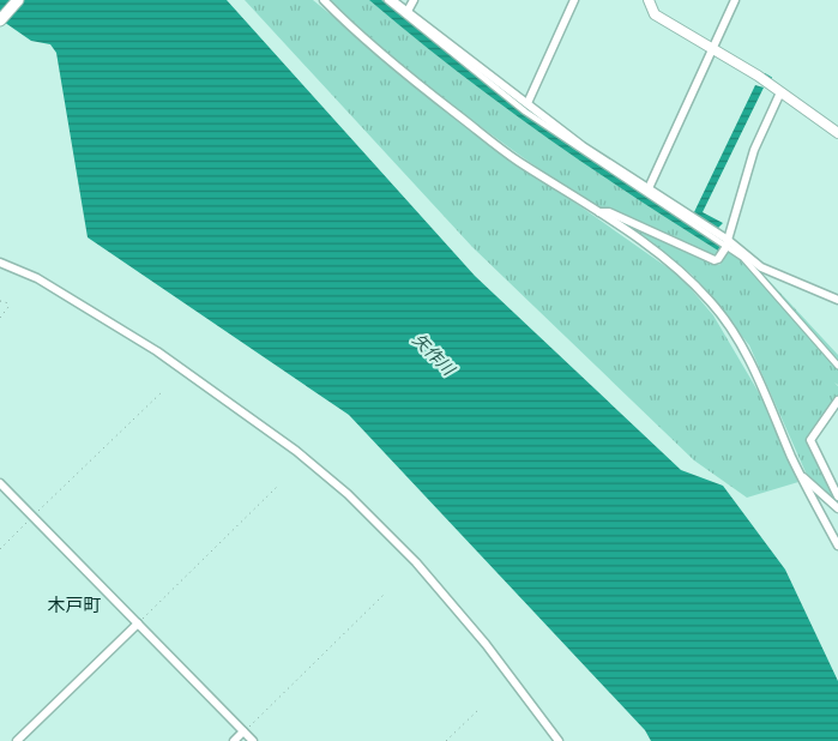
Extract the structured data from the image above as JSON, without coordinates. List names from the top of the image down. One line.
{"districts":["木戸町"],"water":["矢作川"]}
